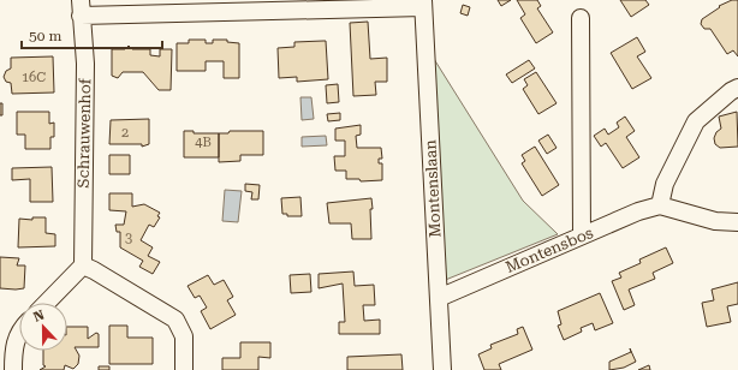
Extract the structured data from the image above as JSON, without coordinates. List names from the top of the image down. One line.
{"streets":{"street":["Schrauwenhof","Montenslaan","Montensbos"]},"crossings":[["Schrauwenhof","Montenslaan"],["Montenslaan","Montensbos"]],"house_numbers":["16C","2","4B","3"],"scale_bar":"50 m","north":"top"}
